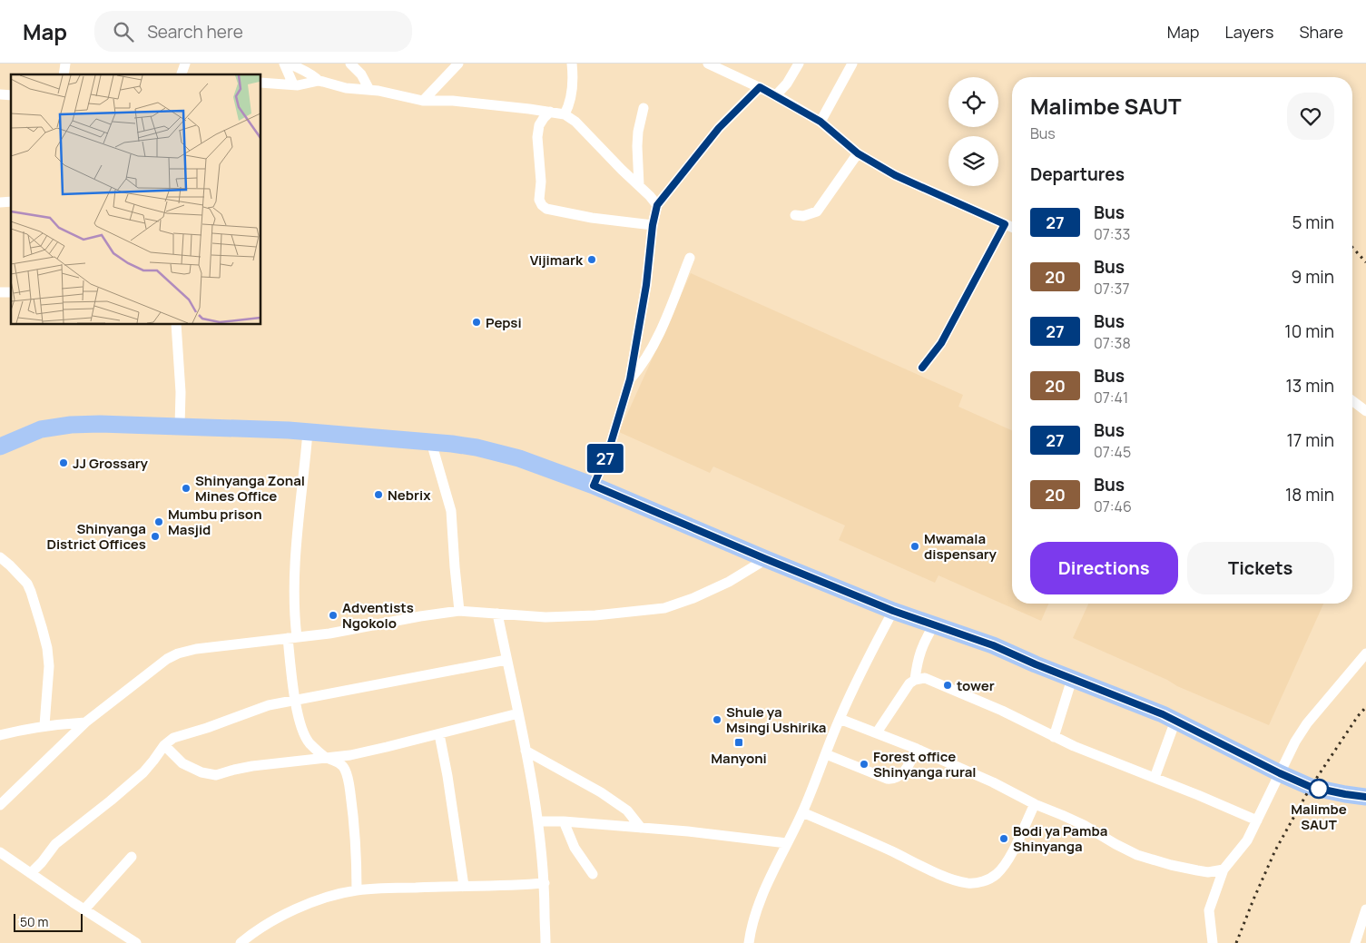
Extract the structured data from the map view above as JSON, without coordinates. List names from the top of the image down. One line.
{"places":{"other":["Vijimark","Pepsi","JJ Grossary","Shinyanga Zonal Mines Office","Nebrix","Mumbu prison Masjid","Shinyanga District Offices","Mwamala dispensary","Adventists Ngokolo","tower","Shule ya Msingi Ushirika","Forest office Shinyanga rural","Malimbe SAUT","Bodi ya Pamba Shinyanga"],"transit":["Manyoni"]},"lines":["bus line 27"],"scale_bar":"50 m","page":{"header":"Map","search":"Search here","nav":["Map","Layers","Share"],"on_map":"27","heading":[["Malimbe SAUT","Bus"],"Departures"],"list":[{"mark":"27","name":"Bus","note":"07:33","value":"5 min"},{"mark":"20","name":"Bus","note":"07:37","value":"9 min"},{"mark":"27","name":"Bus","note":"07:38","value":"10 min"},{"mark":"20","name":"Bus","note":"07:41","value":"13 min"},{"mark":"27","name":"Bus","note":"07:45","value":"17 min"},{"mark":"20","name":"Bus","note":"07:46","value":"18 min"}],"buttons":["Directions","Tickets"],"scale":"50 m"}}
